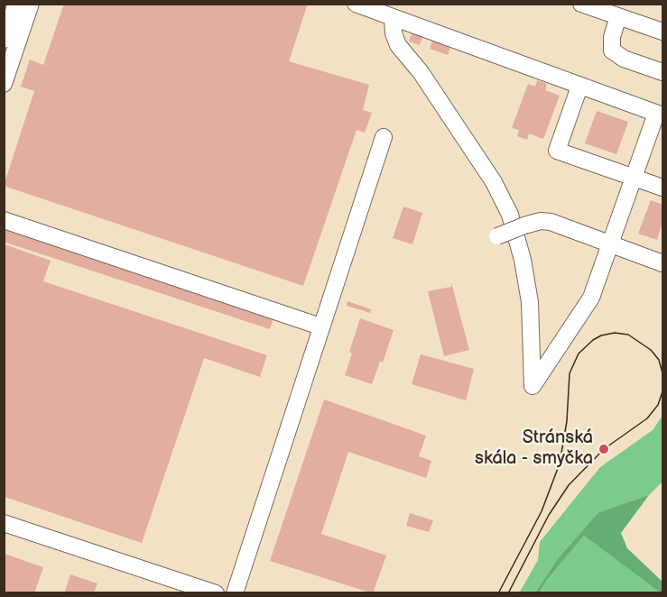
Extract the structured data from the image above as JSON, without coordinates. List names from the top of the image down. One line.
{"places":["Stránská skála - smyčka"]}
